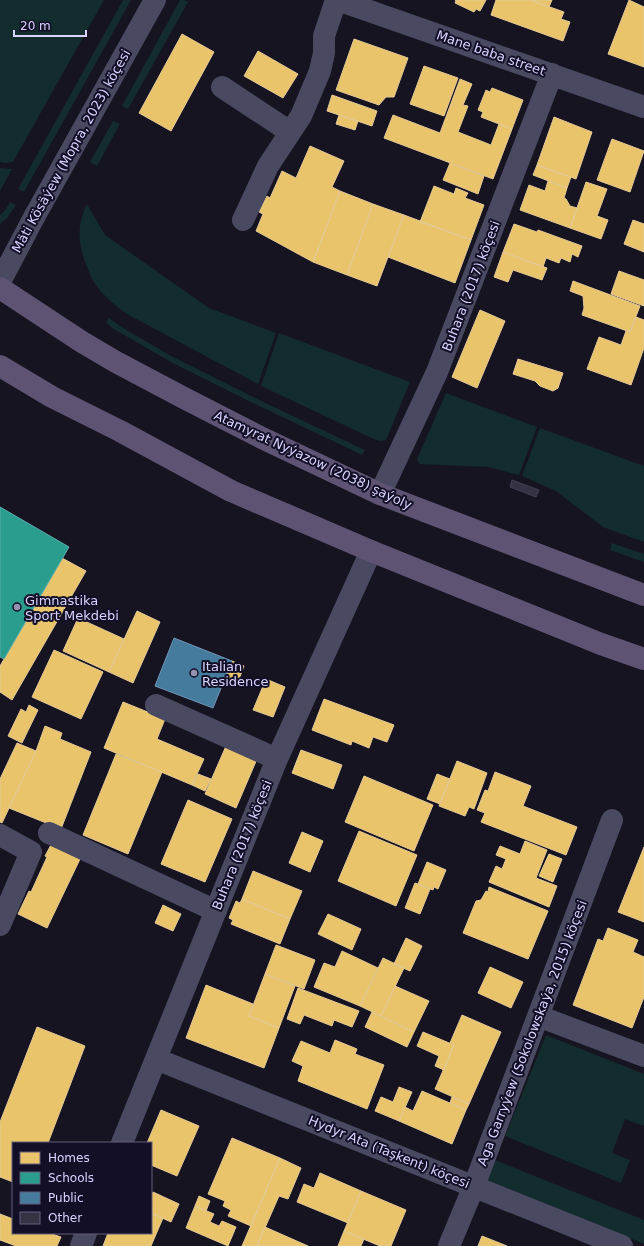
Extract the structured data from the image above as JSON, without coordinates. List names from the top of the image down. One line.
{"streets":{"main road":["Atamyrat Nyýazow (2038) şaýoly"],"street":["Mane baba street","Mäti Kösäýew (Mopra, 2023) köçesi","Buhara (2017) köçesi","Aga Garryýew (Sokolowskaýa, 2015) köçesi","Hydyr Ata (Taşkent) köçesi"]},"crossings":[["Mane baba street","Buhara (2017) köçesi"],["Buhara (2017) köçesi","Atamyrat Nyýazow (2038) şaýoly"],["Buhara (2017) köçesi","Hydyr Ata (Taşkent) köçesi"],["Aga Garryýew (Sokolowskaýa, 2015) köçesi","Hydyr Ata (Taşkent) köçesi"]],"places":["Gimnastika Sport Mekdebi","Italian Residence"],"legend":["Homes","Schools","Public","Other"],"scale_bar":"20 m"}
